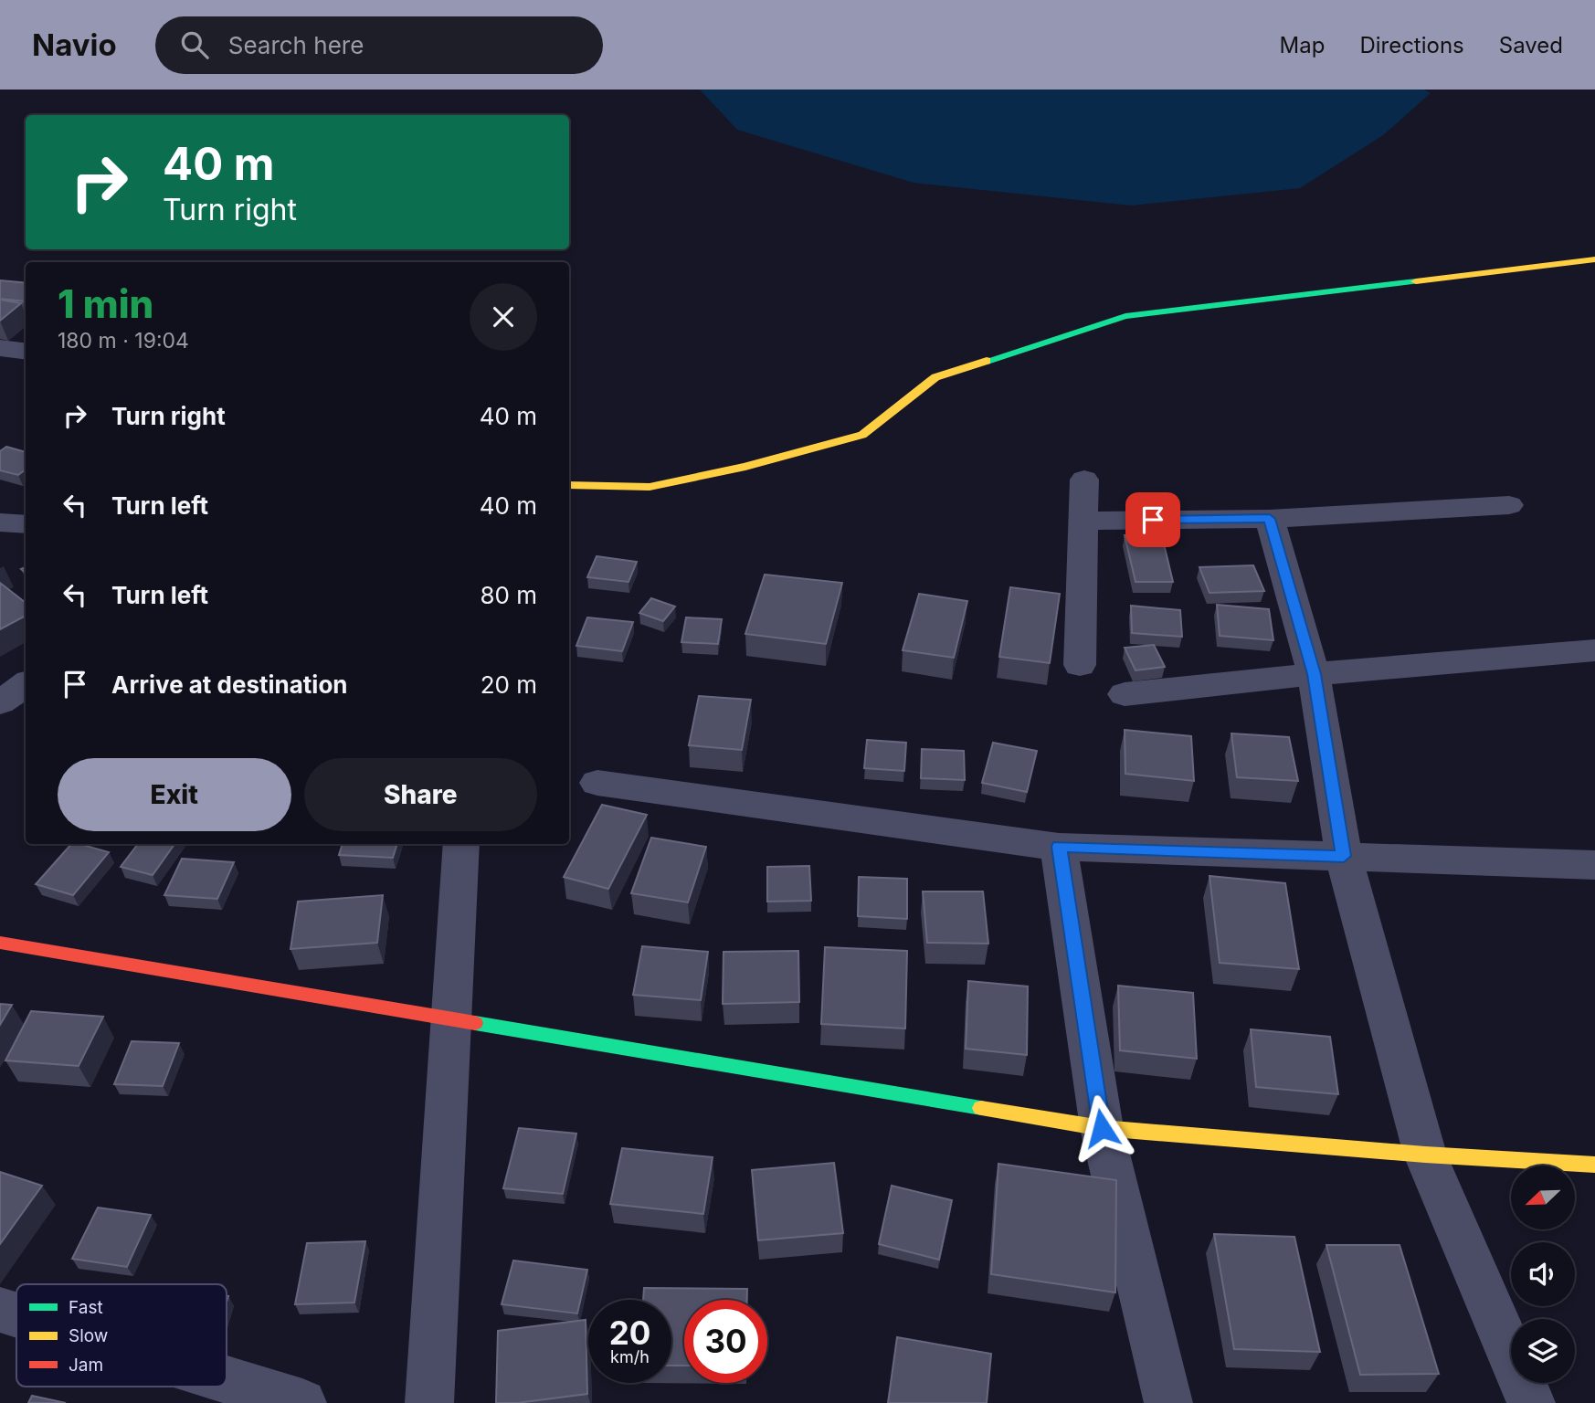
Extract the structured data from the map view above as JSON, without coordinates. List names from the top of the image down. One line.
{"legend":["Fast","Slow","Jam"],"north":"bottom left","page":{"header":"Navio","search":"Search here","nav":["Map","Directions","Saved"],"turn":["40 m","Turn right"],"heading":["1 min","180 m · 19:04"],"list":[{"name":"Turn right","value":"40 m"},{"name":"Turn left","value":"40 m"},{"name":"Turn left","value":"80 m"},{"name":"Arrive at destination","value":"20 m"}],"buttons":["Exit","Share"],"speed":"20 km/h","limit":"30"}}
